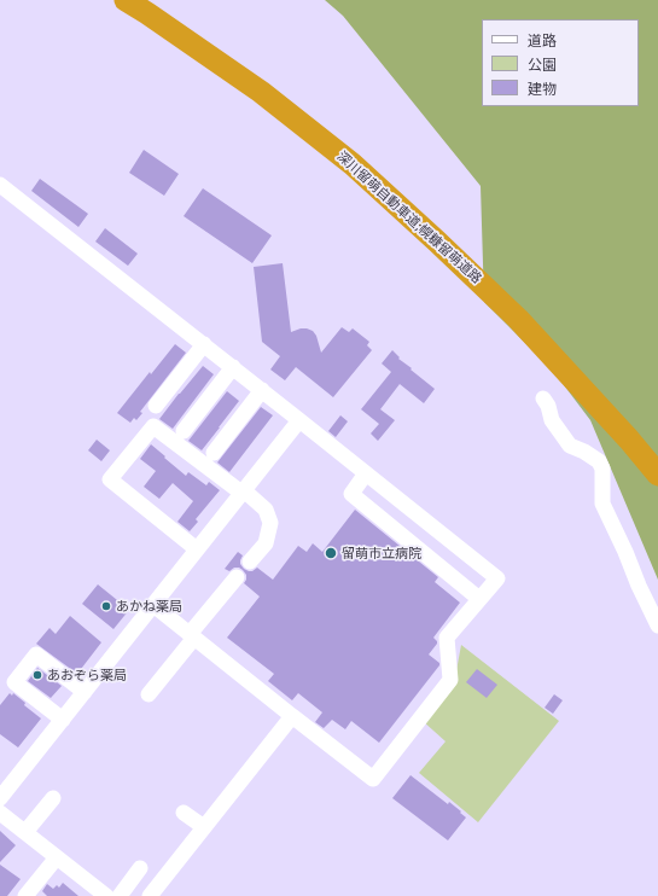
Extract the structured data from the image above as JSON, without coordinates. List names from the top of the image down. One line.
{"streets":{"highway":["深川留萌自動車道;幌糠留萌道路"]},"places":["留萌市立病院","あかね薬局","あおぞら薬局"],"legend":["道路","公園","建物"]}
